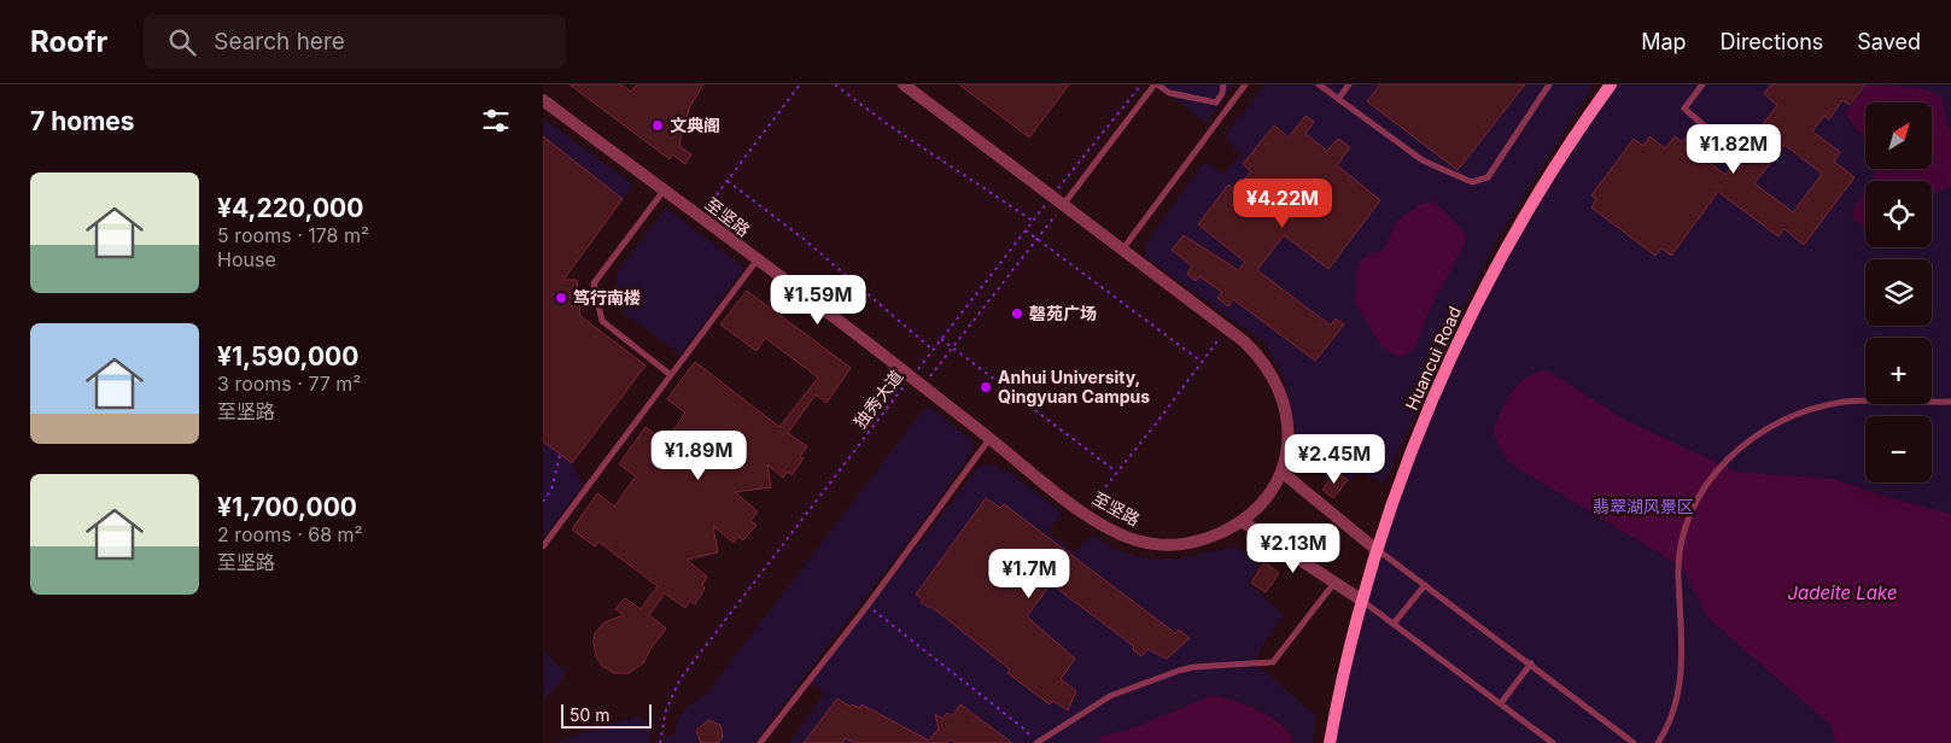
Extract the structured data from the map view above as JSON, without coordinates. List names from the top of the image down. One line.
{"streets":{"street":["至坚路","Huancui Road"],"path":["独秀大道"]},"crossings":[["至坚路","独秀大道"]],"water":["Jadeite Lake"],"parks":["翡翠湖风景区"],"places":["文典阁","笃行南楼","磬苑广场","Anhui University, Qingyuan Campus"],"scale_bar":"50 m","north":"top right","page":{"header":"Roofr","search":"Search here","nav":["Map","Directions","Saved"],"heading":"7 homes","map_buttons":["+","−"],"price":["¥1.82M","¥4.22M","¥1.59M","¥1.89M","¥2.45M","¥2.13M","¥1.7M"],"list":[{"name":"¥4,220,000","note":"5 rooms · 178 m² · House"},{"name":"¥1,590,000","note":"3 rooms · 77 m² · 至坚路"},{"name":"¥1,700,000","note":"2 rooms · 68 m² · 至坚路"}],"scale":"50 m"}}
